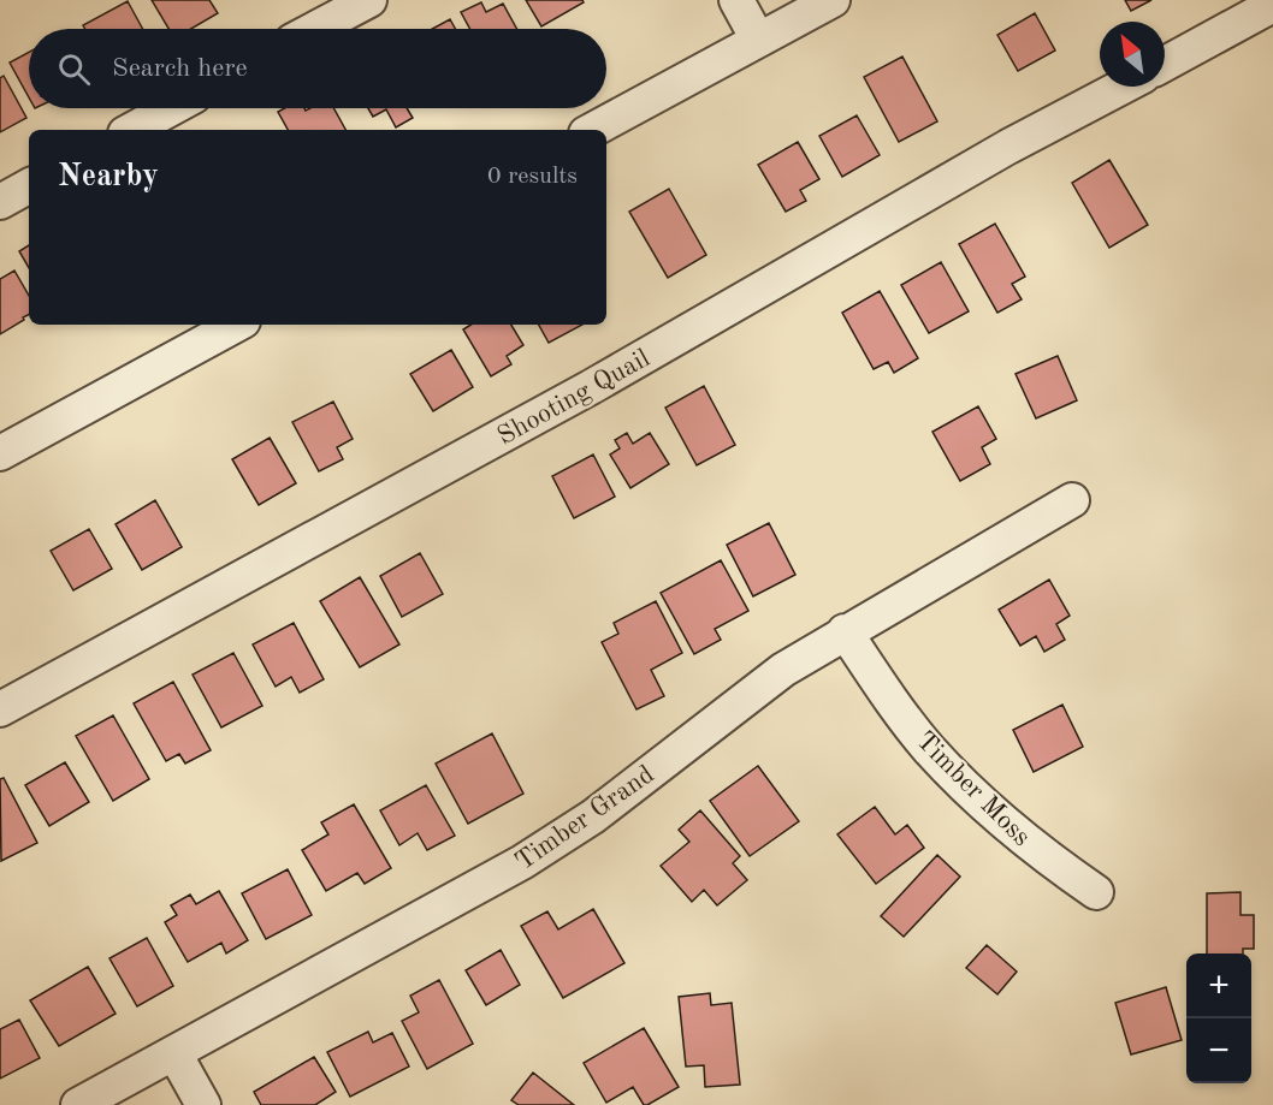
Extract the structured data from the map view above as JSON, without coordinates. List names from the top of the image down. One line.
{"streets":{"street":["Shooting Quail","Timber Moss","Timber Grand"]},"crossings":[["Timber Moss","Timber Grand"]],"north":"top left","page":{"search":"Search here","heading":["Nearby","0 results"],"map_buttons":["+","−"]}}
